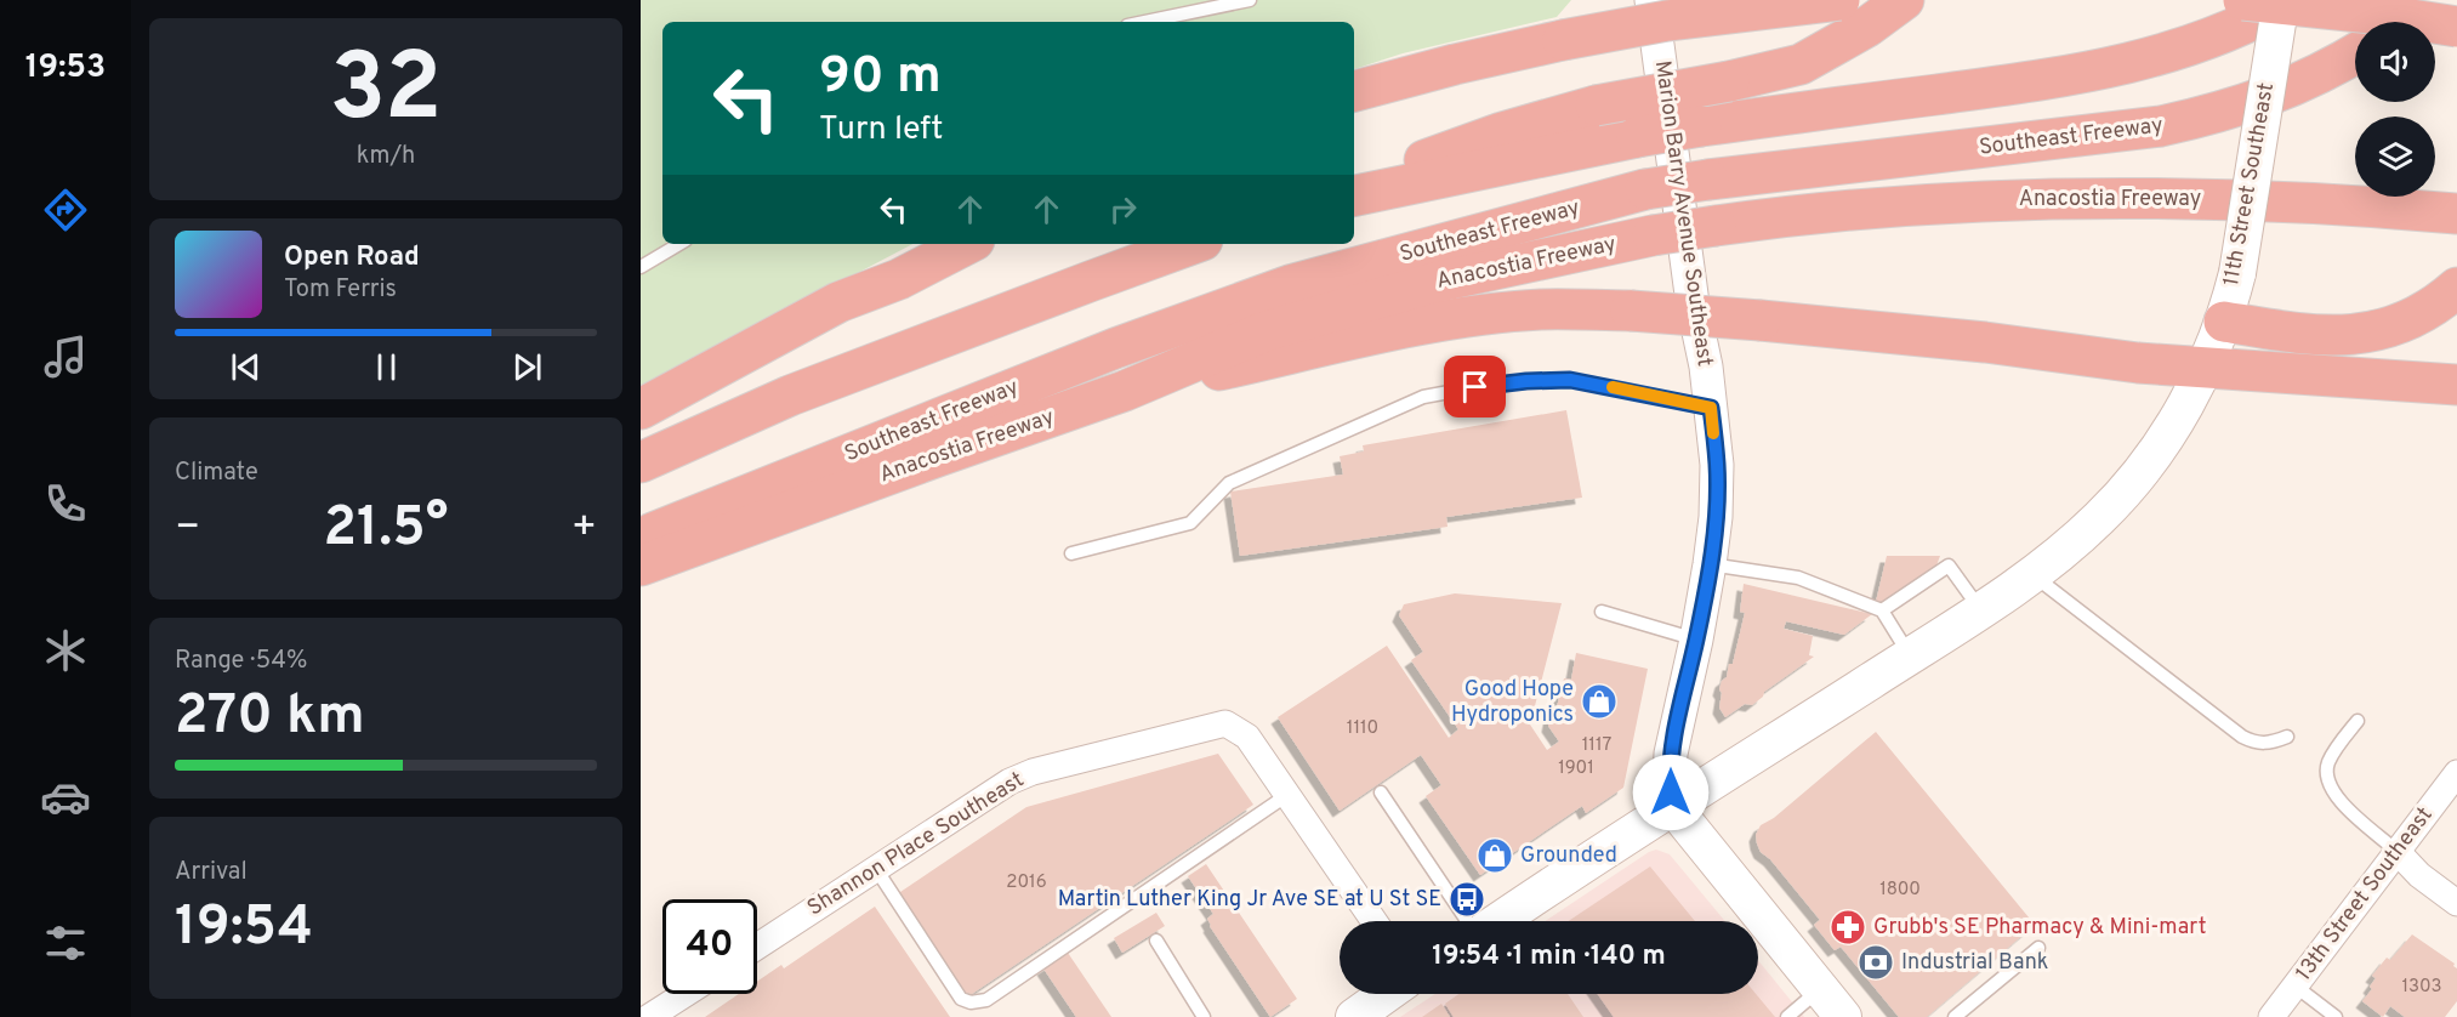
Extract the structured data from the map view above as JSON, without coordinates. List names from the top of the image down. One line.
{"streets":{"highway":["Southeast Freeway","Anacostia Freeway"],"main road":["11th Street Southeast"],"street":["Marion Barry Avenue Southeast","Shannon Place Southeast","13th Street Southeast"]},"crossings":[["11th Street Southeast","Marion Barry Avenue Southeast"]],"places":{"shop":["Good Hope Hydroponics","Grounded"],"bus stop":["Martin Luther King Jr Ave SE at U St SE"],"pharmacy":["Grubb's SE Pharmacy & Mini-mart"],"bank":["Industrial Bank"]},"house_numbers":["1110","1117","1901","2016","1800","1303"],"page":{"tabs":"19:53","tile":[["32","km/h"],"Climate",["Range · 54%","270 km"],["Arrival","19:54"]],"turn":["90 m","Turn left"],"song":["Open Road","Tom Ferris"],"heat":["−","21.5°","+"],"limit":"40","trip":"19:54 · 1 min · 140 m"}}
